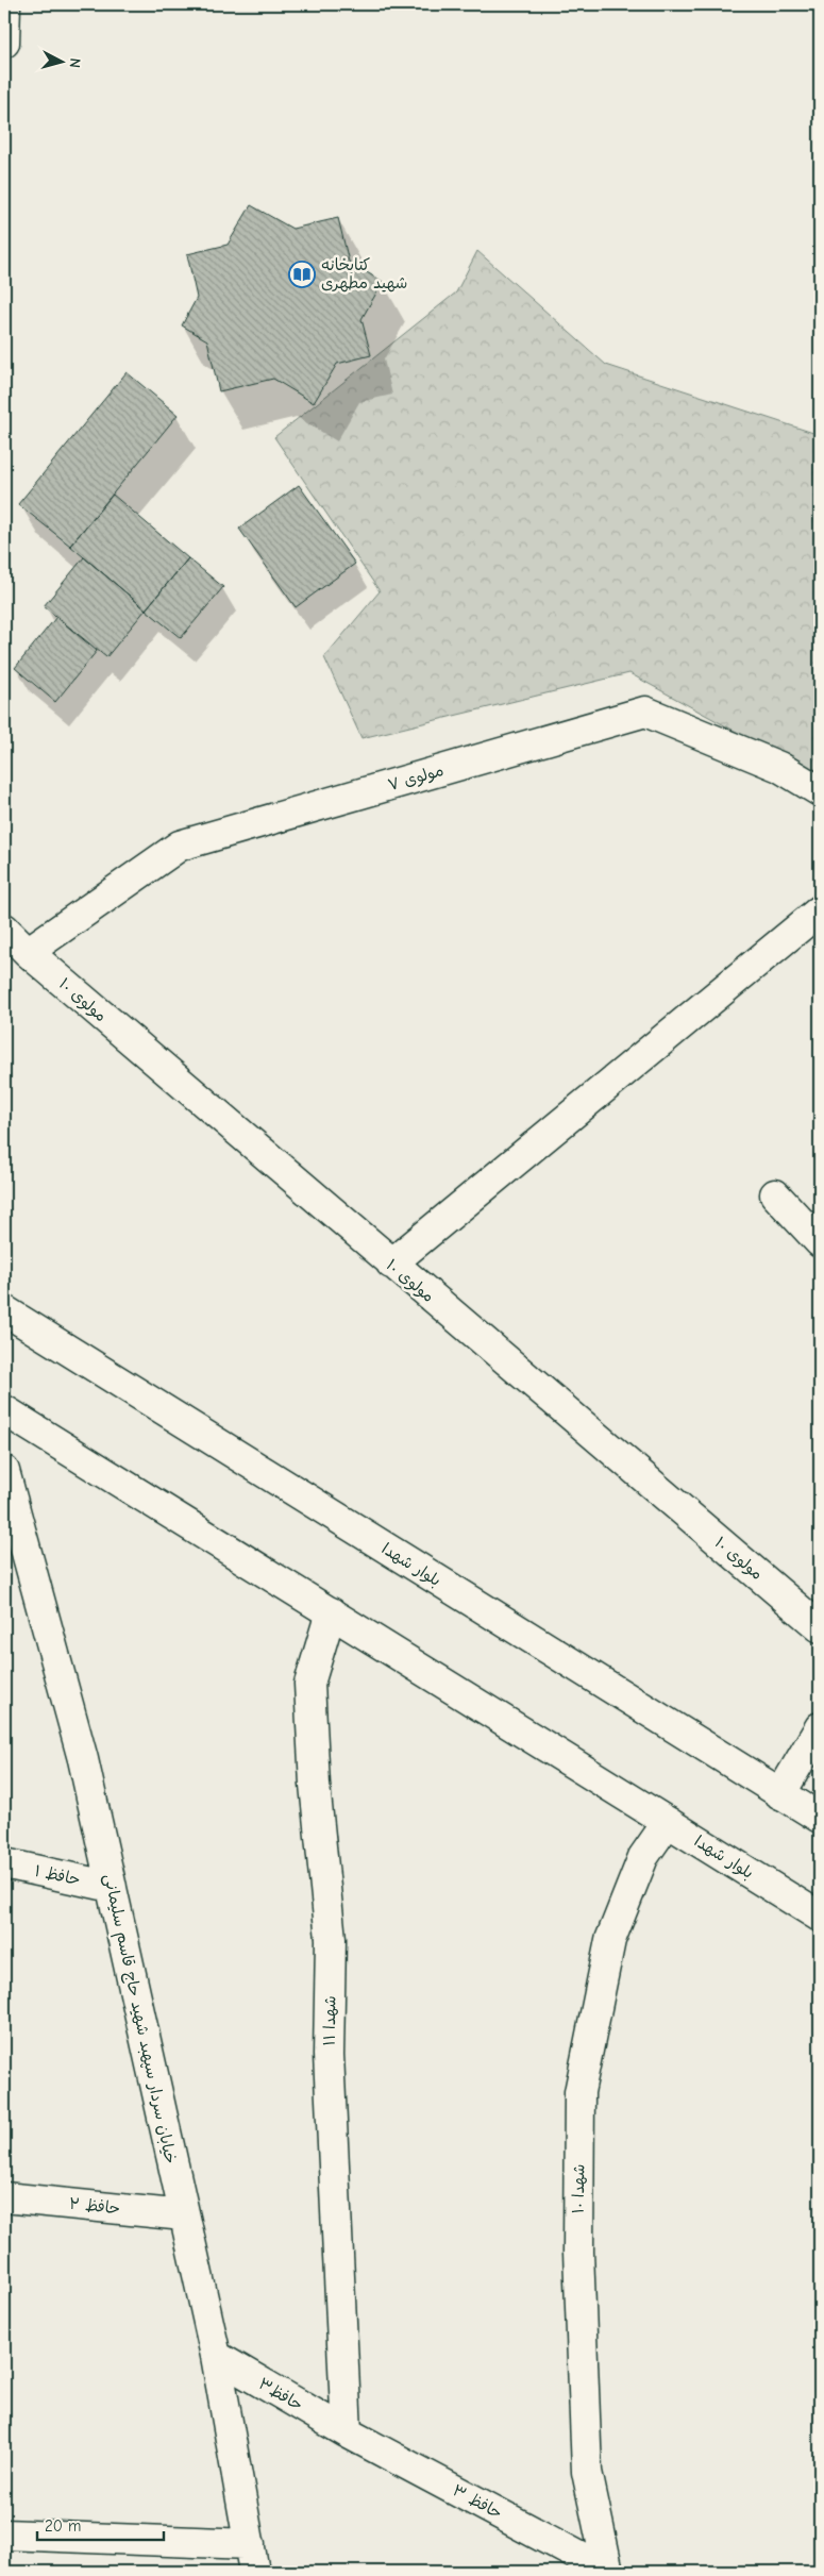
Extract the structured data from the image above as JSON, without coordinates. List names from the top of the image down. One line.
{"streets":{"street":["مولوی ۷","مولوی ۱۰","بلوار شهدا","حافظ ۱","خیابان سردار سپهبد شهید حاج قاسم سلیمانی","شهدا ۱۱","شهدا ۱۰","حافظ ۲","حافظ۳","حافظ ۳"]},"crossings":[["مولوی ۷","مولوی ۱۰"],["بلوار شهدا","شهدا ۱۱"],["بلوار شهدا","شهدا ۱۰"],["حافظ ۱","خیابان سردار سپهبد شهید حاج قاسم سلیمانی"],["خیابان سردار سپهبد شهید حاج قاسم سلیمانی","حافظ ۲"],["خیابان سردار سپهبد شهید حاج قاسم سلیمانی","حافظ۳"],["شهدا ۱۱","حافظ۳"],["شهدا ۱۱","حافظ ۳"],["شهدا ۱۰","حافظ ۳"],["حافظ۳","حافظ ۳"]],"places":{"library":["کتابخانه شهید مطهری"]},"scale_bar":"20 m","north":"right"}
